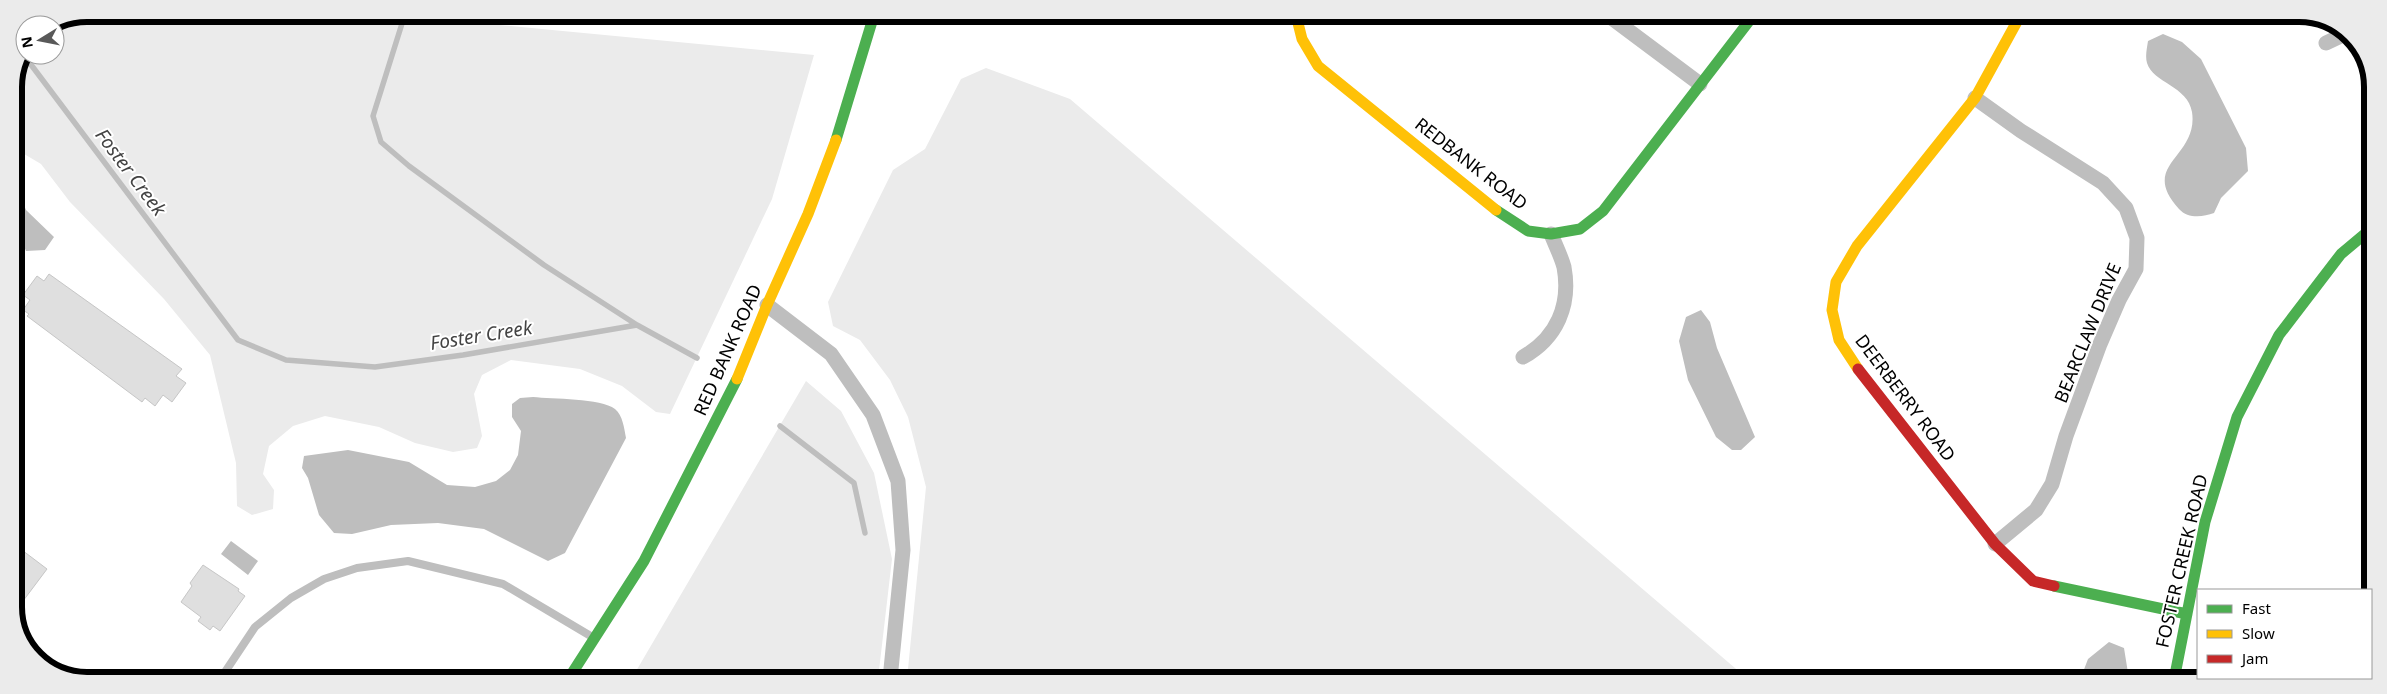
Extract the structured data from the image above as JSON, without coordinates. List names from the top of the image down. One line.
{"streets":{"street":["REDBANK ROAD","BEARCLAW DRIVE","RED BANK ROAD","DEERBERRY ROAD","FOSTER CREEK ROAD"]},"crossings":[["BEARCLAW DRIVE","DEERBERRY ROAD"],["DEERBERRY ROAD","FOSTER CREEK ROAD"]],"water":["Foster Creek"],"legend":["Fast","Slow","Jam"],"north":"left"}
